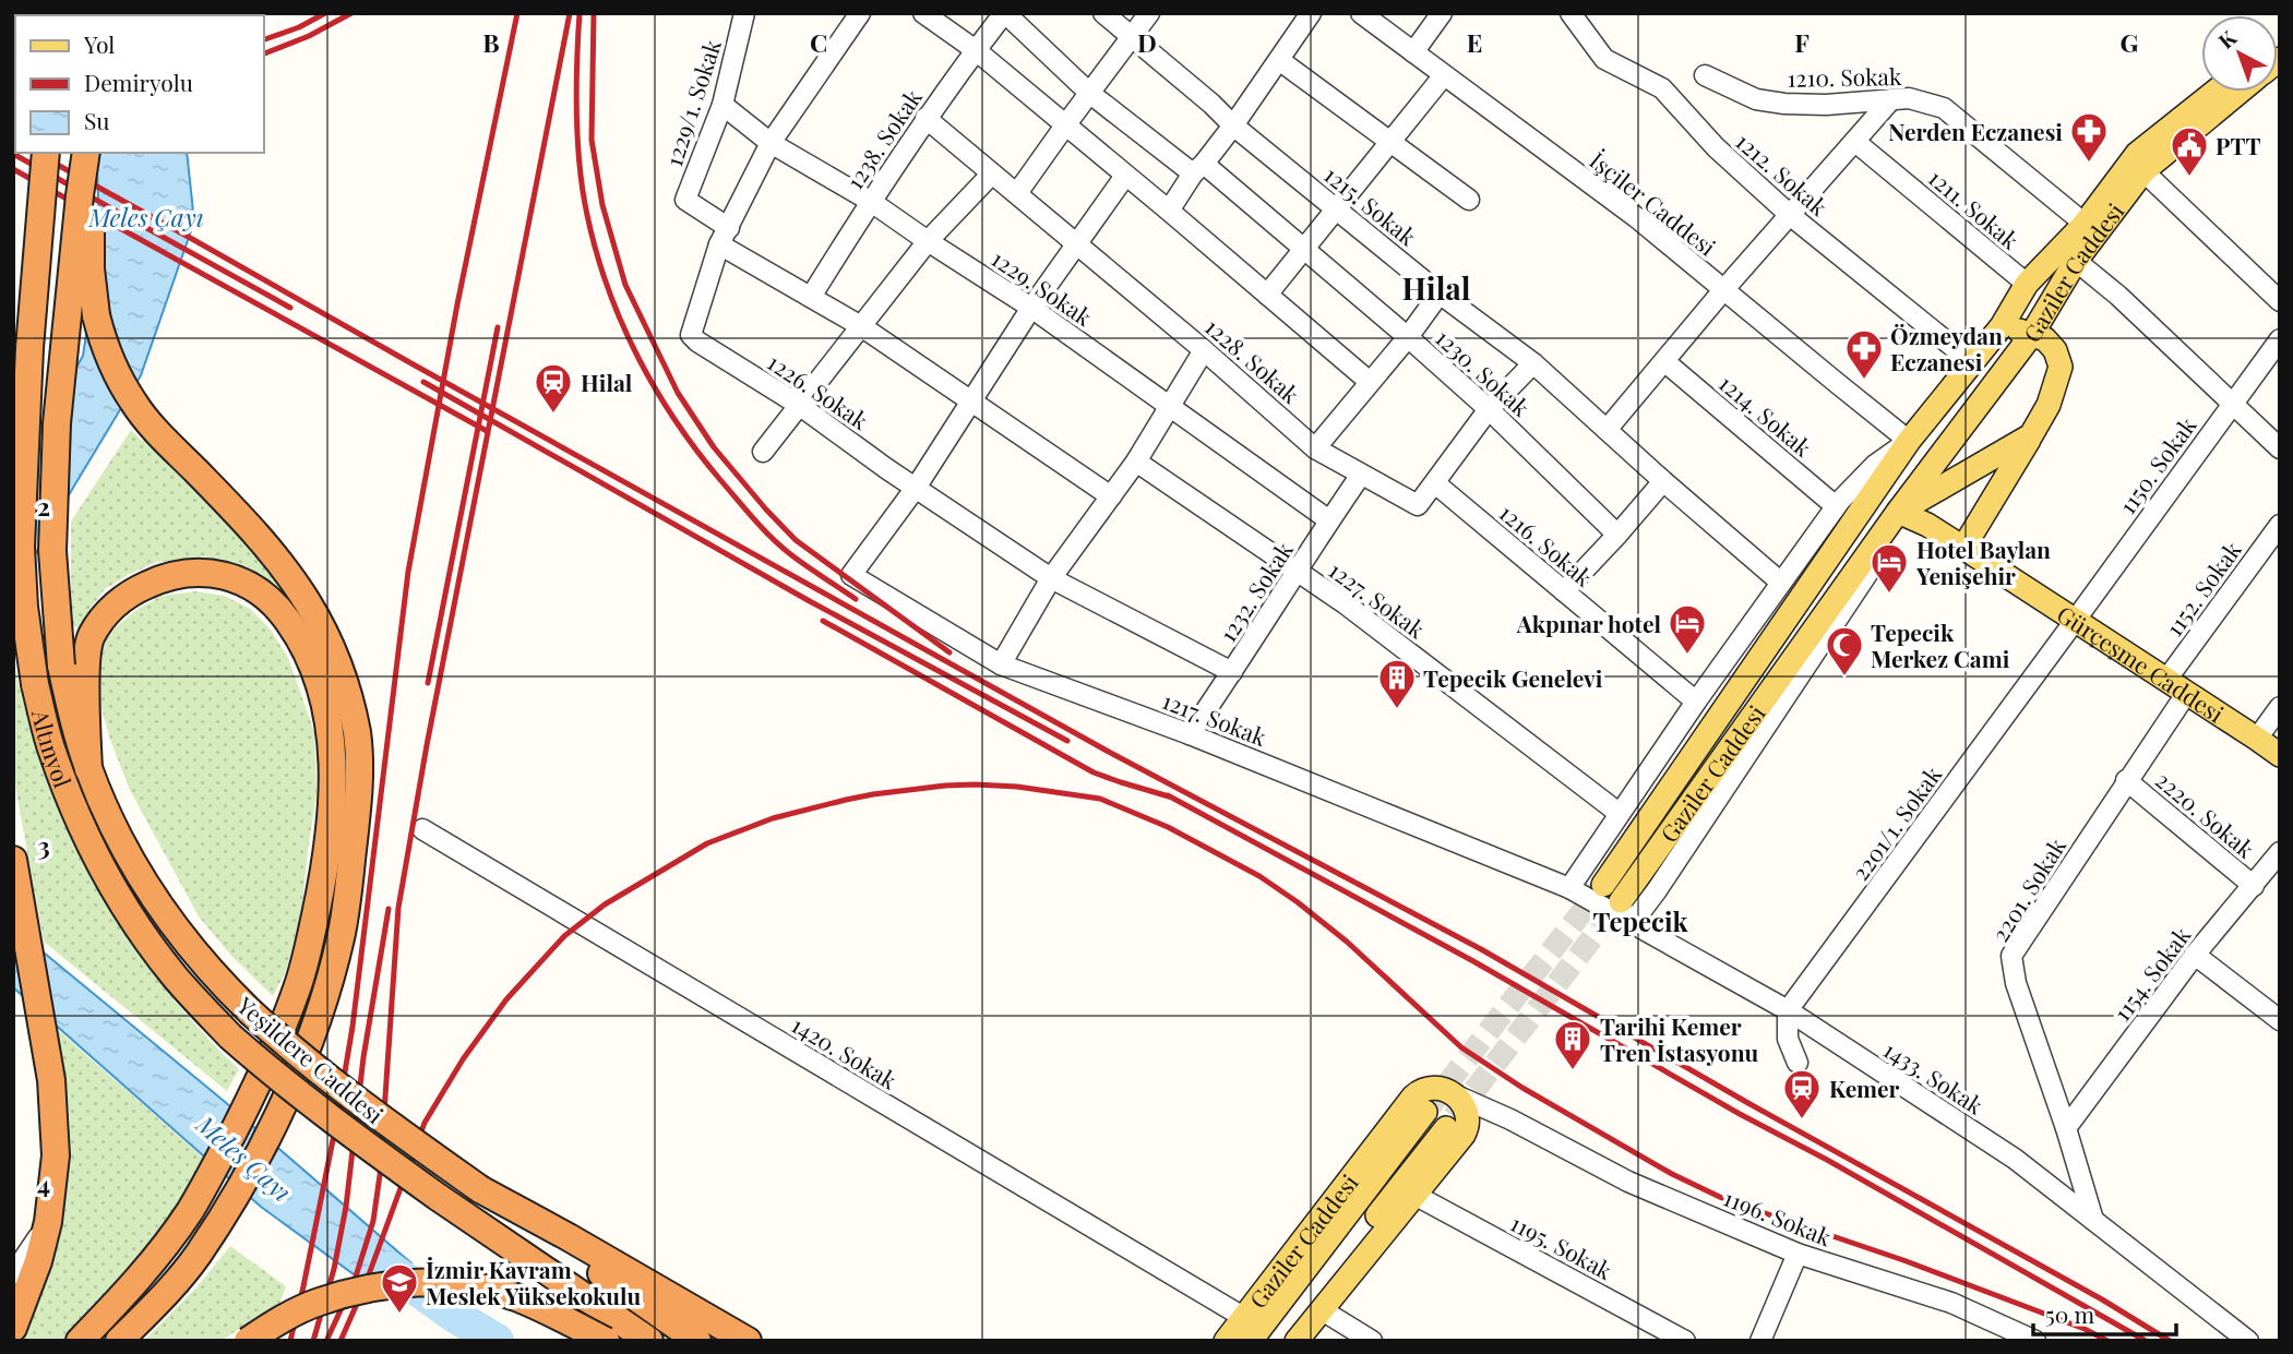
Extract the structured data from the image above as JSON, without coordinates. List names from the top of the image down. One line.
{"streets":{"highway":["Altınyol","Yeşildere Caddesi"],"main road":["Gaziler Caddesi","Gürçeşme Caddesi"],"street":["1210. Sokak","1229/1. Sokak","1238. Sokak","1212. Sokak","İşçiler Caddesi","1215. Sokak","1211. Sokak","1229. Sokak","1228. Sokak","1230. Sokak","1226. Sokak","1214. Sokak","1150. Sokak","1216. Sokak","1152. Sokak","1232. Sokak","1227. Sokak","1217. Sokak","2220. Sokak","2201/1. Sokak","2201. Sokak","1154. Sokak","1420. Sokak","1433. Sokak","1196. Sokak","1195. Sokak"]},"crossings":[["1210. Sokak","Gaziler Caddesi"],["1229/1. Sokak","1229. Sokak"],["1229/1. Sokak","1226. Sokak"],["1238. Sokak","1229. Sokak"],["1238. Sokak","1228. Sokak"],["1238. Sokak","1230. Sokak"],["1212. Sokak","Gaziler Caddesi"],["İşçiler Caddesi","Gaziler Caddesi"],["1215. Sokak","1228. Sokak"],["1211. Sokak","Gaziler Caddesi"],["Gaziler Caddesi","Gürçeşme Caddesi"],["Gaziler Caddesi","1420. Sokak"],["Gaziler Caddesi","1433. Sokak"],["Gaziler Caddesi","1196. Sokak"],["1229. Sokak","1226. Sokak"],["1229. Sokak","1232. Sokak"],["1228. Sokak","1230. Sokak"],["1228. Sokak","1216. Sokak"],["1228. Sokak","1232. Sokak"],["1226. Sokak","1232. Sokak"],["1226. Sokak","1217. Sokak"],["1150. Sokak","Gürçeşme Caddesi"],["1150. Sokak","2201/1. Sokak"],["1152. Sokak","Gürçeşme Caddesi"],["1152. Sokak","2201. Sokak"],["1232. Sokak","1227. Sokak"],["1232. Sokak","1217. Sokak"],["Gürçeşme Caddesi","2201/1. Sokak"],["Gürçeşme Caddesi","2201. Sokak"],["1217. Sokak","1433. Sokak"],["2220. Sokak","2201. Sokak"],["2220. Sokak","1154. Sokak"],["2201/1. Sokak","1433. Sokak"],["2201. Sokak","1154. Sokak"],["2201. Sokak","1433. Sokak"]],"districts":["Hilal","Tepecik"],"water":["Meles Çayı"],"places":{"pharmacy":["Nerden Eczanesi","Özmeydan Eczanesi"],"public building":["PTT"],"station":["Hilal","Kemer"],"hotel":["Hotel Baylan Yenişehir","Akpınar hotel"],"mosque":["Tepecik Merkez Cami"],"building":["Tepecik Genelevi","Tarihi Kemer Tren İstasyonu"],"school or university":["İzmir Kavram Meslek Yüksekokulu"]},"legend":["Yol","Demiryolu","Su"],"scale_bar":"50 m","north":"top left","grid":{"columns":["B","C","D","E","F","G"],"rows":["2","3","4"]}}
